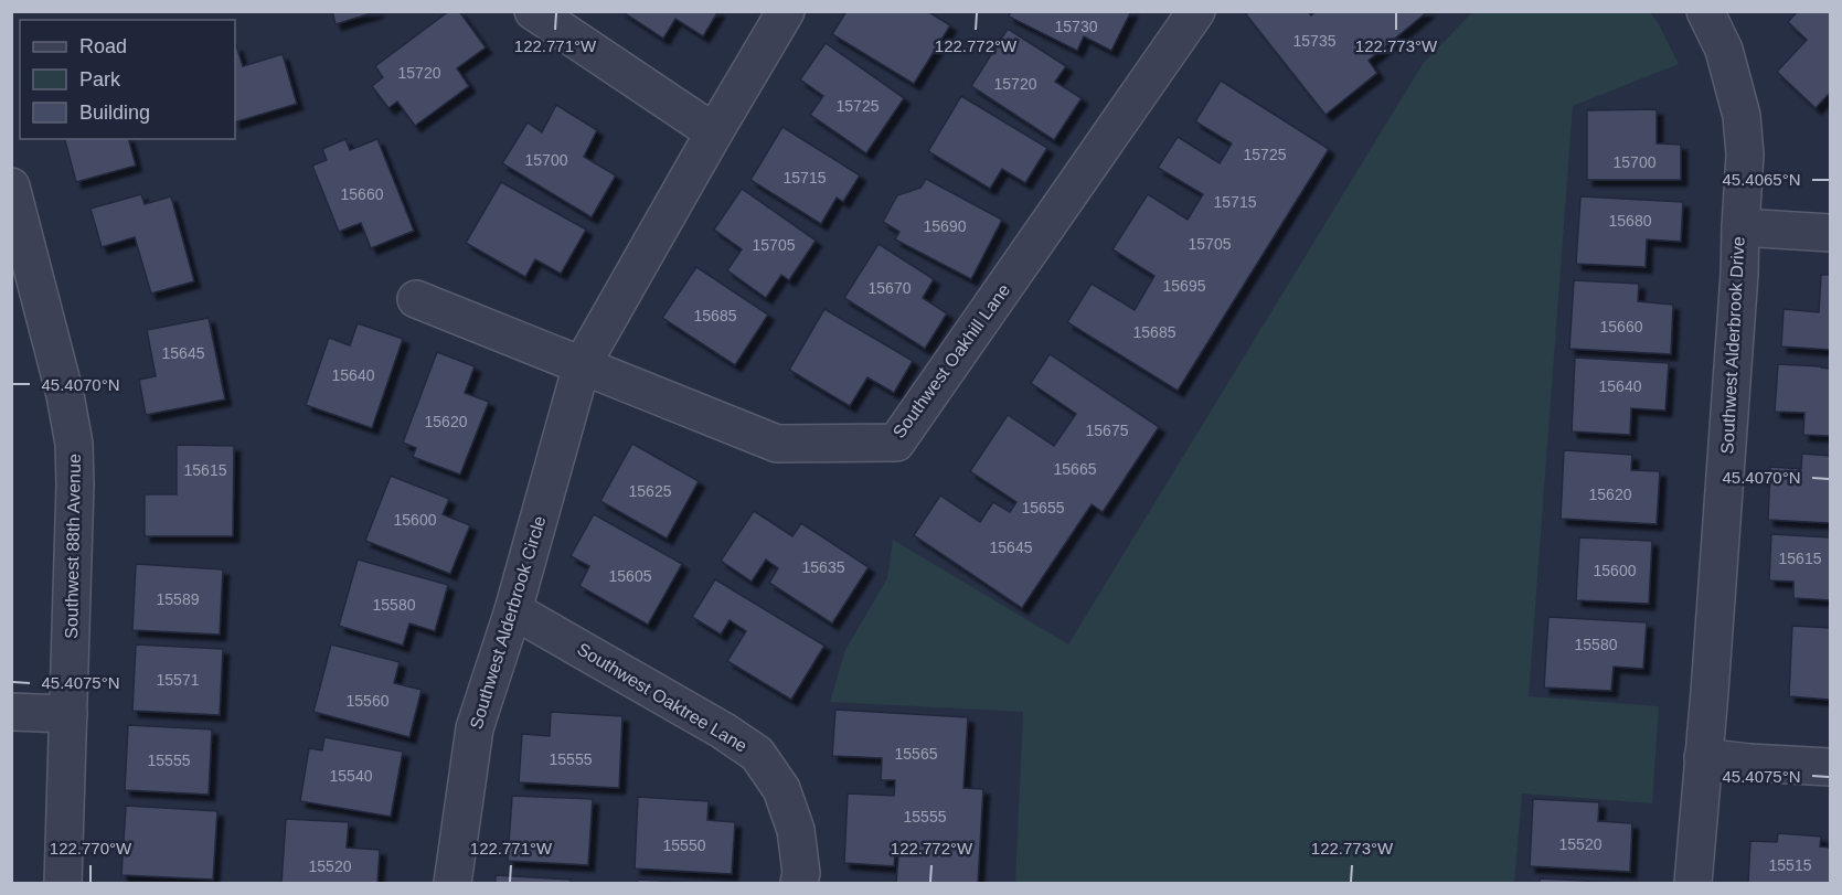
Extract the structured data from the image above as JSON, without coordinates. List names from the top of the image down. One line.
{"streets":{"street":["Southwest Alderbrook Drive","Southwest Oakhill Lane","Southwest 88th Avenue","Southwest Alderbrook Circle","Southwest Oaktree Lane"]},"crossings":[["Southwest Oakhill Lane","Southwest Alderbrook Circle"],["Southwest Alderbrook Circle","Southwest Oaktree Lane"]],"house_numbers":["15730","15735","15720","15720","15725","15725","15700","15700","15715","15660","15715","15680","15690","15705","15705","15695","15670","15685","15660","15685","15645","15640","15640","15620","15675","15665","15615","15625","15620","15655","15600","15645","15615","15635","15600","15605","15589","15580","15580","15571","15560","15565","15555","15555","15540","15555","15520","15550","15515","15520"],"legend":["Road","Park","Building"],"coordinates":["122.771°W","122.772°W","122.773°W","45.4065°N","45.4070°N","45.4075°N","122.770°W"]}
